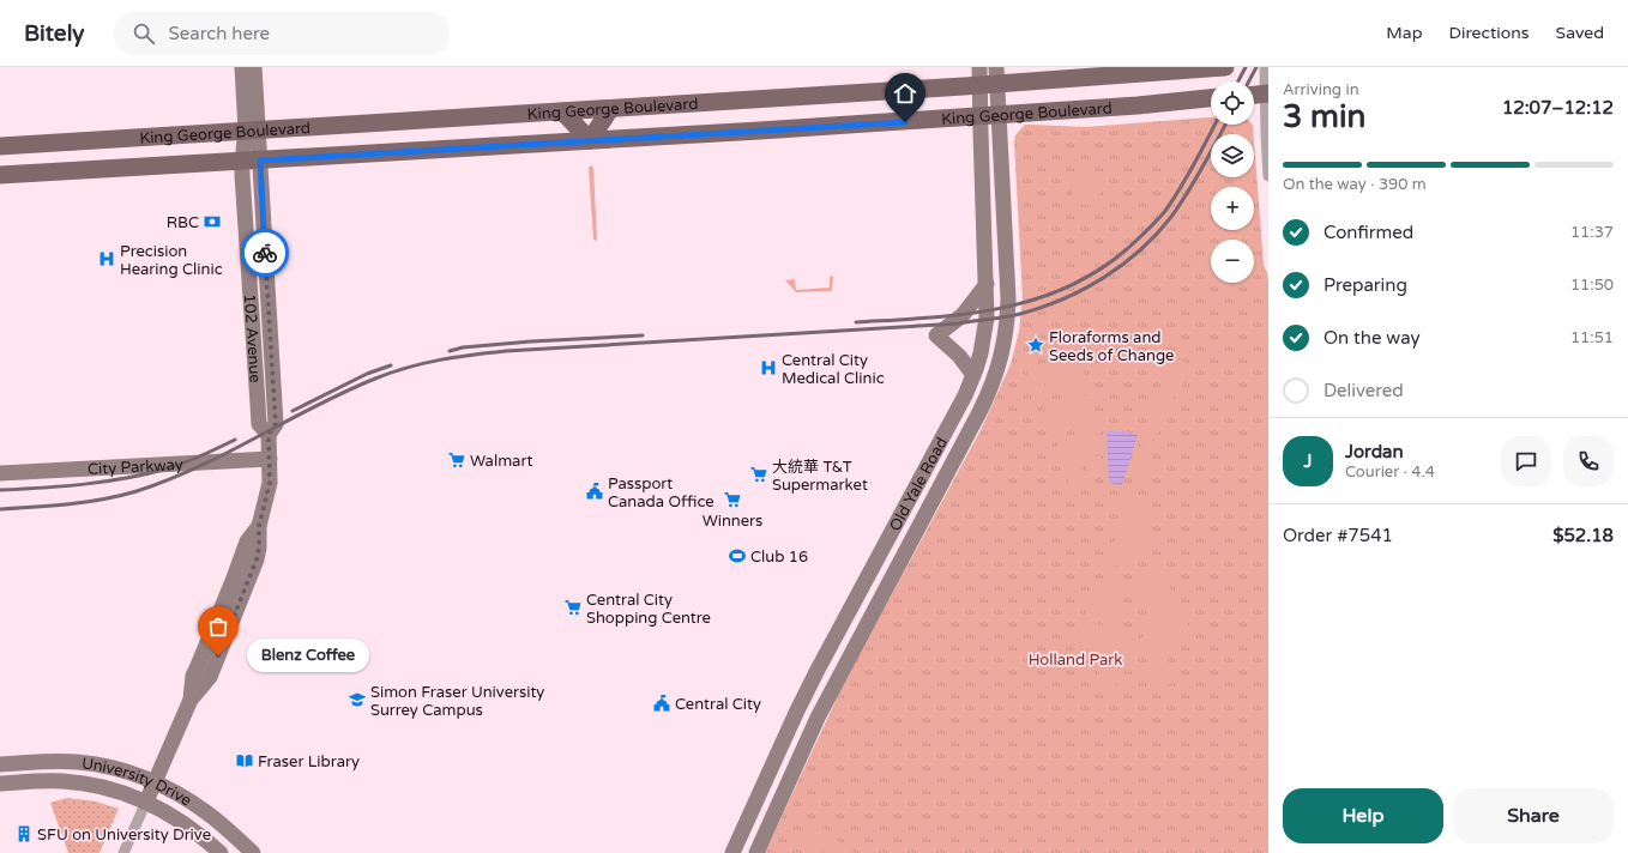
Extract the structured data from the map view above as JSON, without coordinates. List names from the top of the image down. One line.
{"streets":{"main road":["King George Boulevard","102 Avenue","City Parkway","Old Yale Road","University Drive"]},"crossings":[["King George Boulevard","102 Avenue"],["King George Boulevard","Old Yale Road"],["102 Avenue","City Parkway"],["102 Avenue","University Drive"]],"parks":["Holland Park"],"places":{"bank":["RBC"],"hospital":["Precision Hearing Clinic","Central City Medical Clinic"],"place":["Floraforms and Seeds of Change"],"supermarket":["Walmart","大統華 T&T Supermarket","Winners","Central City Shopping Centre"],"public building":["Passport Canada Office","Central City"],"sports":["Club 16"],"other":["Blenz Coffee"],"school or university":["Simon Fraser University Surrey Campus"],"library":["Fraser Library"],"building":["SFU on University Drive"]},"page":{"header":"Bitely","search":"Search here","nav":["Map","Directions","Saved"],"heading":["3 min","Arriving in","12:07–12:12"],"panel":["Jordan","Courier · 4.4","Order #7541","$52.18"],"map_buttons":["+","−"],"bar":"On the way · 390 m","list":[["Confirmed","11:37"],["Preparing","11:50"],["On the way","11:51"],"Delivered"],"round":"J","bubble":"Blenz Coffee","buttons":["Help","Share"]}}
